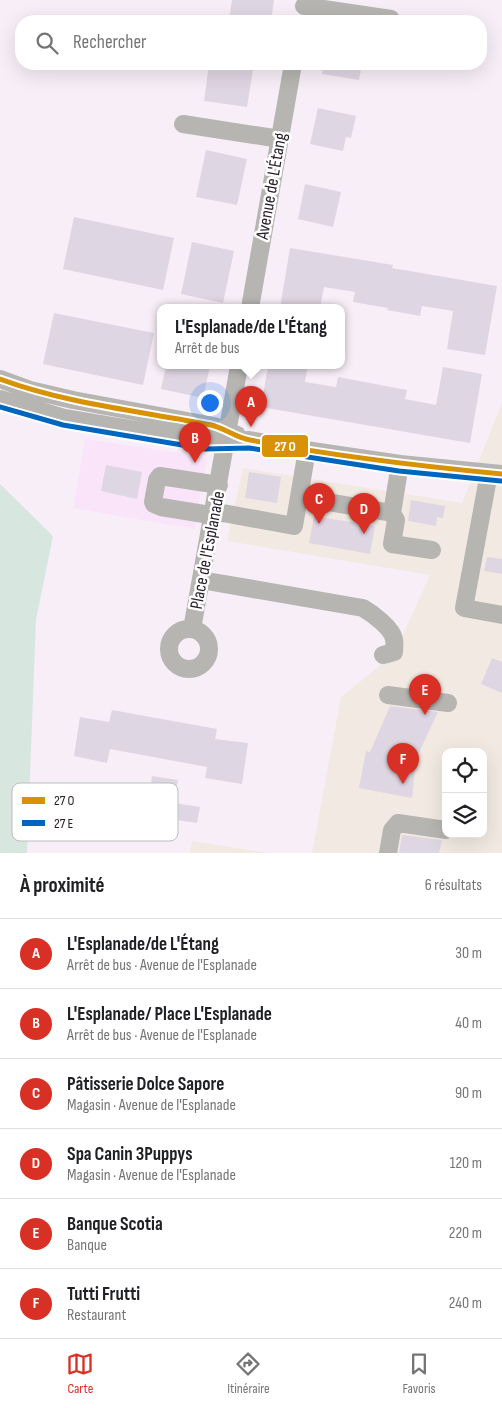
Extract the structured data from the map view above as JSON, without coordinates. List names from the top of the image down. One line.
{"streets":{"street":["Avenue de L'Étang","Place de l'Esplanade"]},"legend":["27 O","27 E"],"page":{"search":"Rechercher","popup":["L'Esplanade/de L'Étang","Arrêt de bus"],"pins":["A","B","C","D","E","F"],"heading":["À proximité","6 résultats"],"list":[{"mark":"A","name":"L'Esplanade/de L'Étang","note":"Arrêt de bus · Avenue de l'Esplanade","value":"30 m"},{"mark":"B","name":"L'Esplanade/ Place L'Esplanade","note":"Arrêt de bus · Avenue de l'Esplanade","value":"40 m"},{"mark":"C","name":"Pâtisserie Dolce Sapore","note":"Magasin · Avenue de l'Esplanade","value":"90 m"},{"mark":"D","name":"Spa Canin 3Puppys","note":"Magasin · Avenue de l'Esplanade","value":"120 m"},{"mark":"E","name":"Banque Scotia","note":"Banque","value":"220 m"},{"mark":"F","name":"Tutti Frutti","note":"Restaurant","value":"240 m"}],"nav":["Carte","Itinéraire","Favoris"]}}
